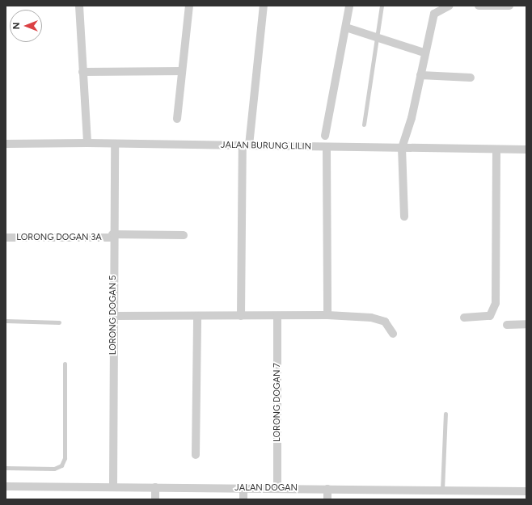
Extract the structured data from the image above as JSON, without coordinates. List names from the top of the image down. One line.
{"streets":{"street":["JALAN BURUNG LILIN","LORONG DOGAN 3A","LORONG DOGAN 5","LORONG DOGAN 7","JALAN DOGAN"]},"crossings":[["JALAN BURUNG LILIN","LORONG DOGAN 5"],["LORONG DOGAN 3A","LORONG DOGAN 5"],["LORONG DOGAN 5","JALAN DOGAN"],["LORONG DOGAN 7","JALAN DOGAN"]],"north":"left"}
